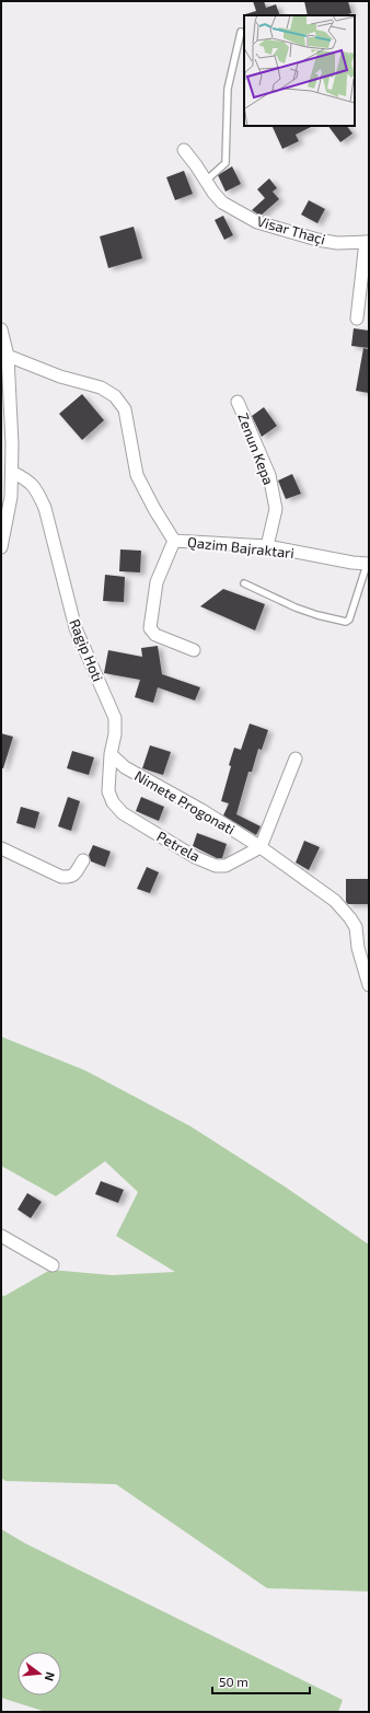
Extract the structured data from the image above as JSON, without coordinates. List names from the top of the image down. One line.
{"streets":{"street":["Visar Thaçi","Zenun Kepa","Qazim Bajraktari","Ragip Hoti","Nimete Progonati","Petrela"]},"crossings":[["Zenun Kepa","Qazim Bajraktari"],["Ragip Hoti","Nimete Progonati"],["Ragip Hoti","Petrela"],["Nimete Progonati","Petrela"]],"scale_bar":"50 m","north":"right"}
